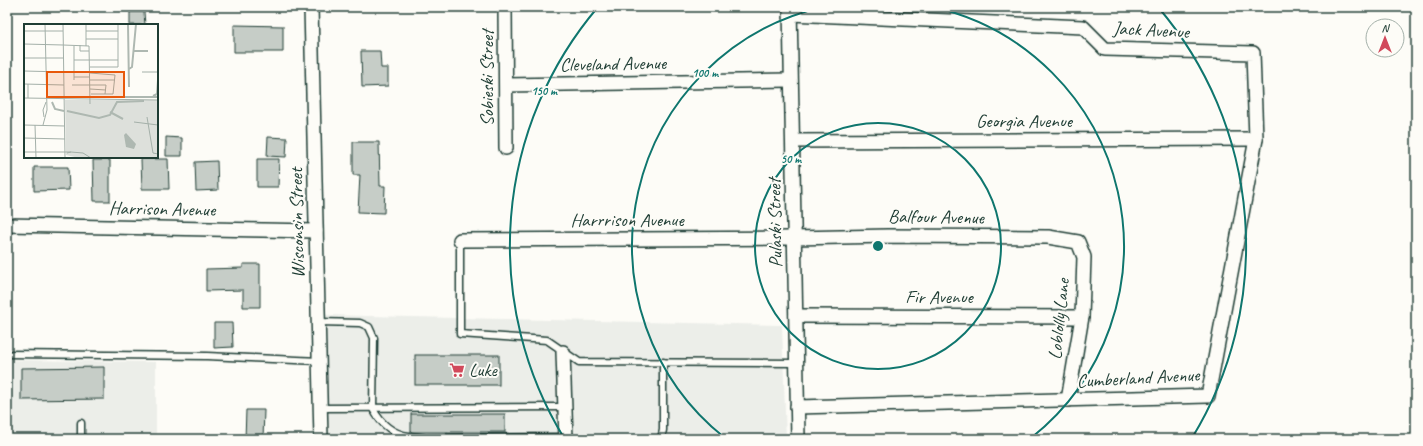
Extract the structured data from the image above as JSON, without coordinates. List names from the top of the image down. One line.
{"streets":{"street":["Jack Avenue","Cleveland Avenue","Sobieski Street","Georgia Avenue","Harrison Avenue","Balfour Avenue","Harrrison Avenue","Wisconsin Street","Pulaski Street","Fir Avenue","Loblolly Lane","Cumberland Avenue"]},"crossings":[["Jack Avenue","Pulaski Street"],["Jack Avenue","Cumberland Avenue"],["Cleveland Avenue","Sobieski Street"],["Cleveland Avenue","Pulaski Street"],["Georgia Avenue","Pulaski Street"],["Georgia Avenue","Cumberland Avenue"],["Harrison Avenue","Wisconsin Street"],["Balfour Avenue","Harrrison Avenue"],["Balfour Avenue","Pulaski Street"],["Balfour Avenue","Loblolly Lane"],["Harrrison Avenue","Pulaski Street"],["Pulaski Street","Fir Avenue"],["Pulaski Street","Cumberland Avenue"],["Fir Avenue","Loblolly Lane"],["Loblolly Lane","Cumberland Avenue"]],"places":{"supermarket":["Luke"]},"north":"top","rings":["100 m","150 m","50 m"]}
